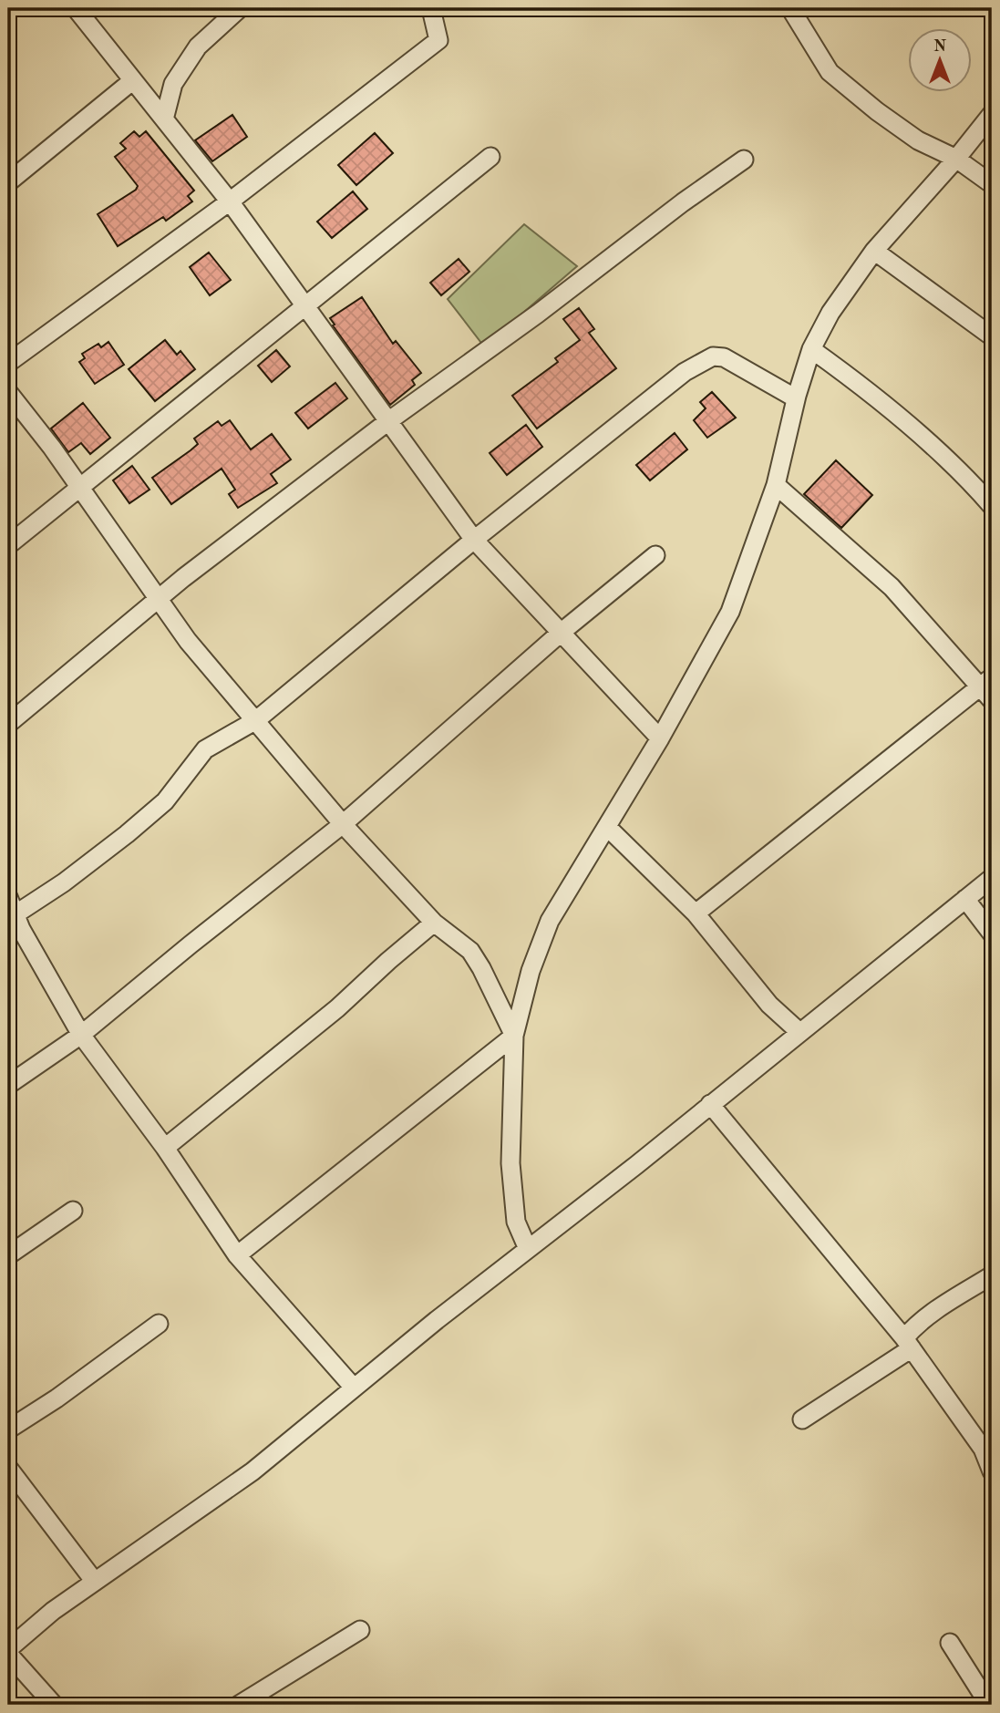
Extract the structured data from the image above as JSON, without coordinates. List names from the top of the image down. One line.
{"north":"top"}
